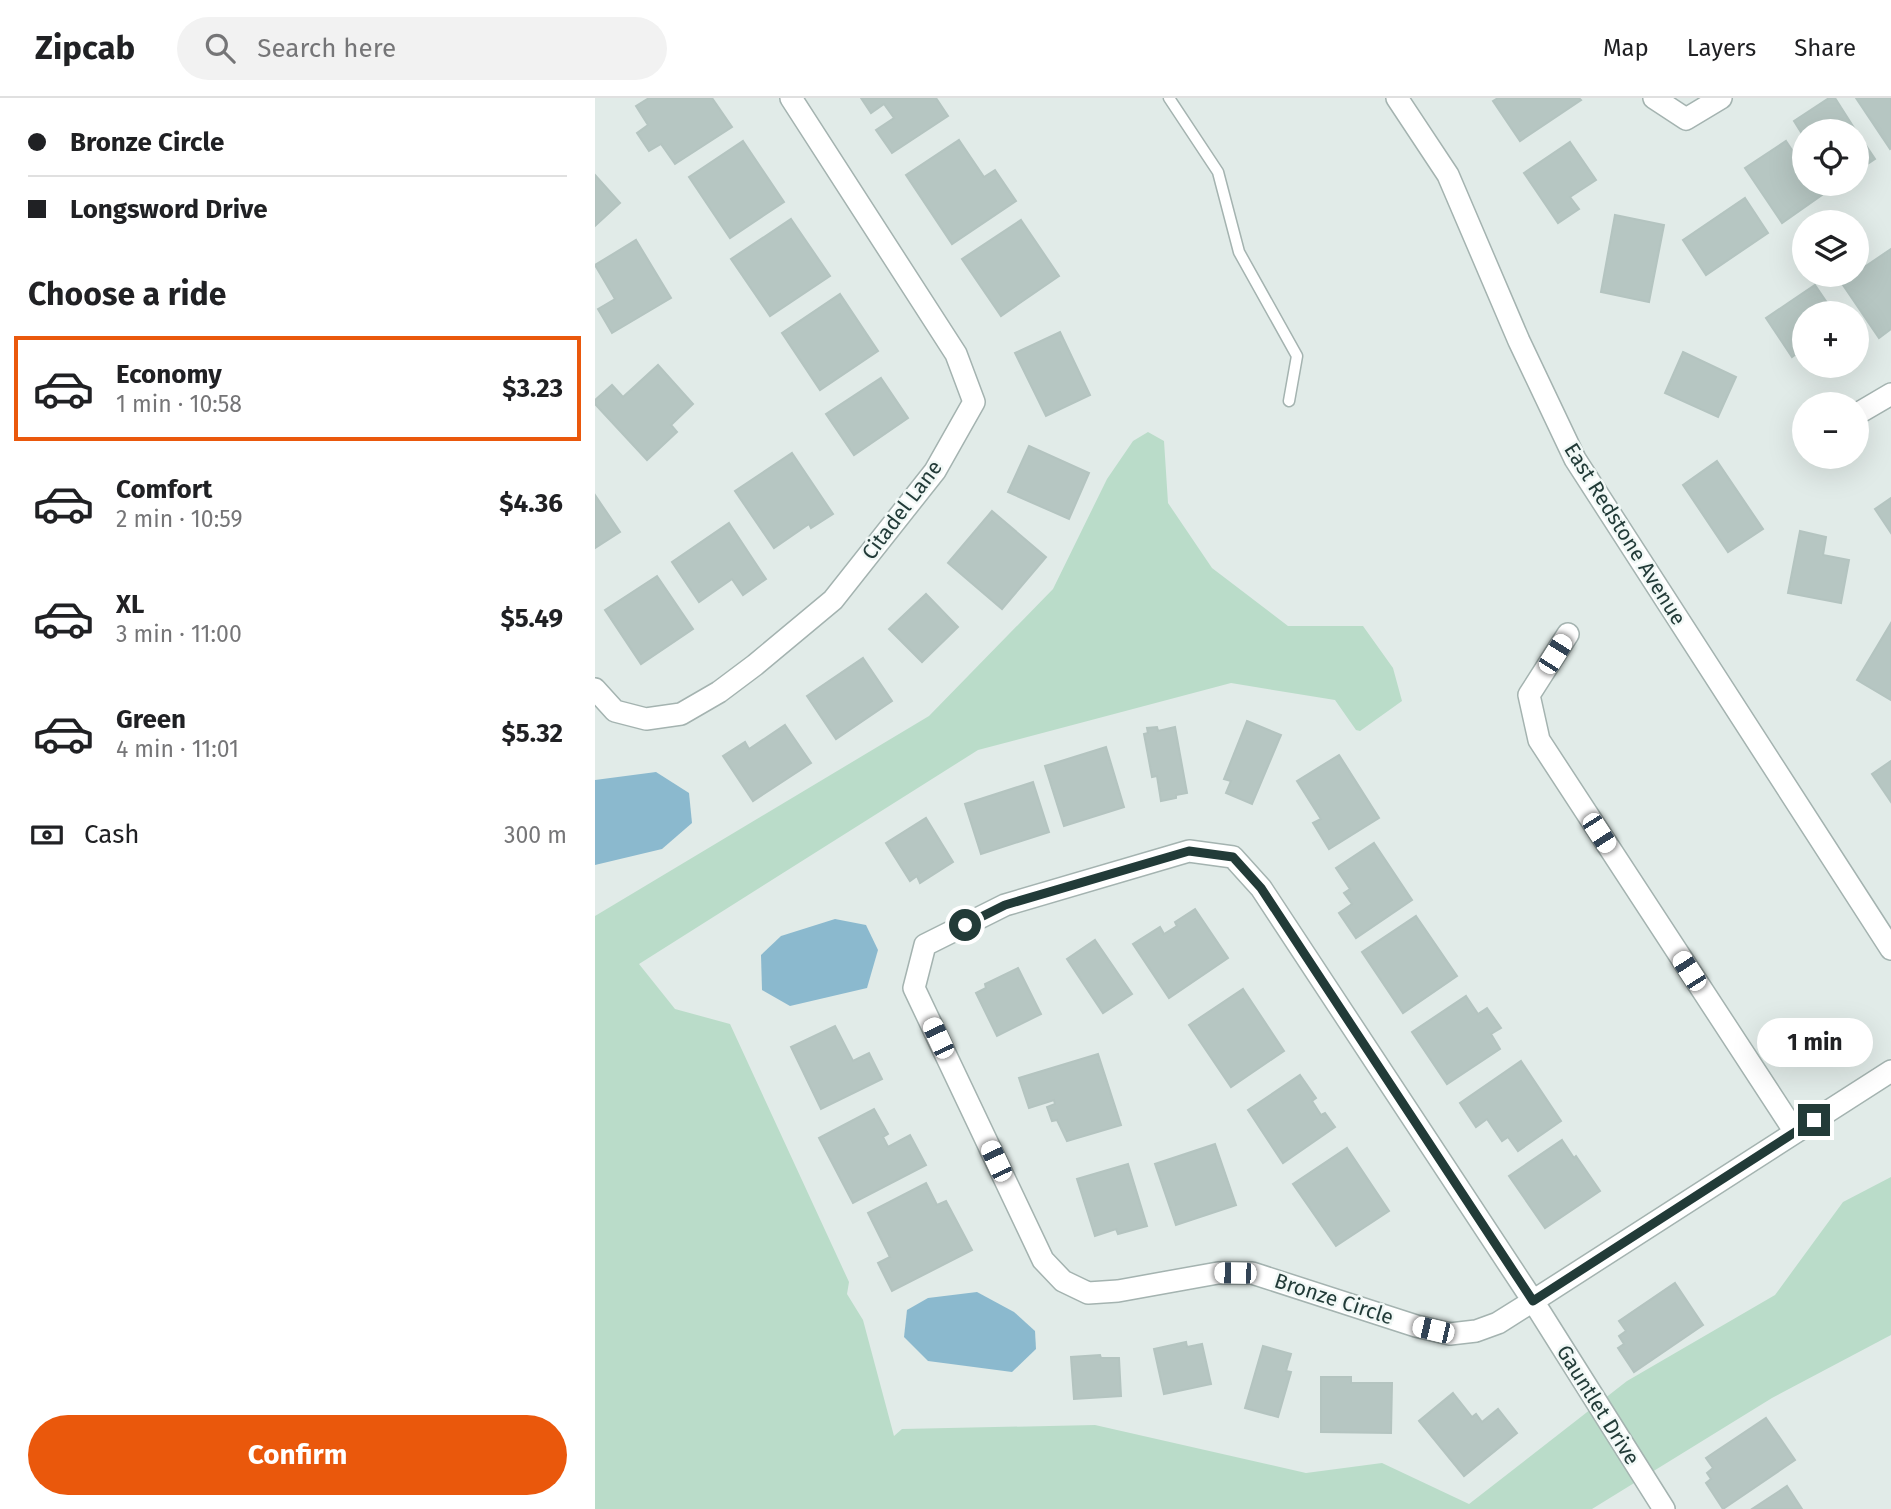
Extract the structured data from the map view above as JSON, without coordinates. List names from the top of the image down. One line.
{"streets":{"street":["Citadel Lane","East Redstone Avenue","Bronze Circle","Gauntlet Drive"]},"crossings":[["Bronze Circle","Gauntlet Drive"]],"page":{"header":"Zipcab","search":"Search here","nav":["Map","Layers","Share"],"banner":["Bronze Circle","Longsword Drive"],"map_buttons":["+","−"],"heading":"Choose a ride","list":[{"name":"Economy","note":"1 min · 10:58","value":"$3.23"},{"name":"Comfort","note":"2 min · 10:59","value":"$4.36"},{"name":"XL","note":"3 min · 11:00","value":"$5.49"},{"name":"Green","note":"4 min · 11:01","value":"$5.32"}],"pay":["Cash","300 m"],"bubble":"1 min","buttons":"Confirm"}}
